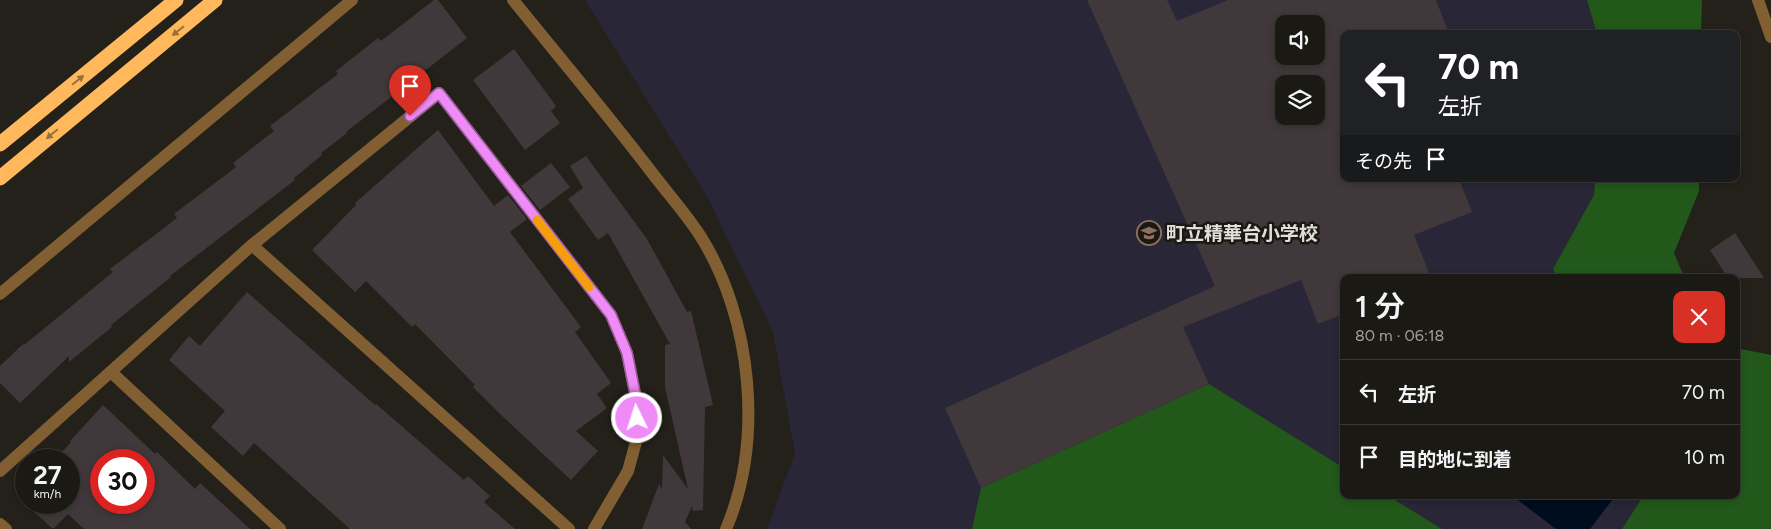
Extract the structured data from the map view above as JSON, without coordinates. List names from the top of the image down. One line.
{"places":{"school or university":["町立精華台小学校"]},"page":{"turn":["70 m","左折"],"then":"その先","heading":["1 分","80 m · 06:18"],"list":[{"name":"左折","value":"70 m"},{"name":"目的地に到着","value":"10 m"}],"speed":"27 km/h","limit":"30"}}
